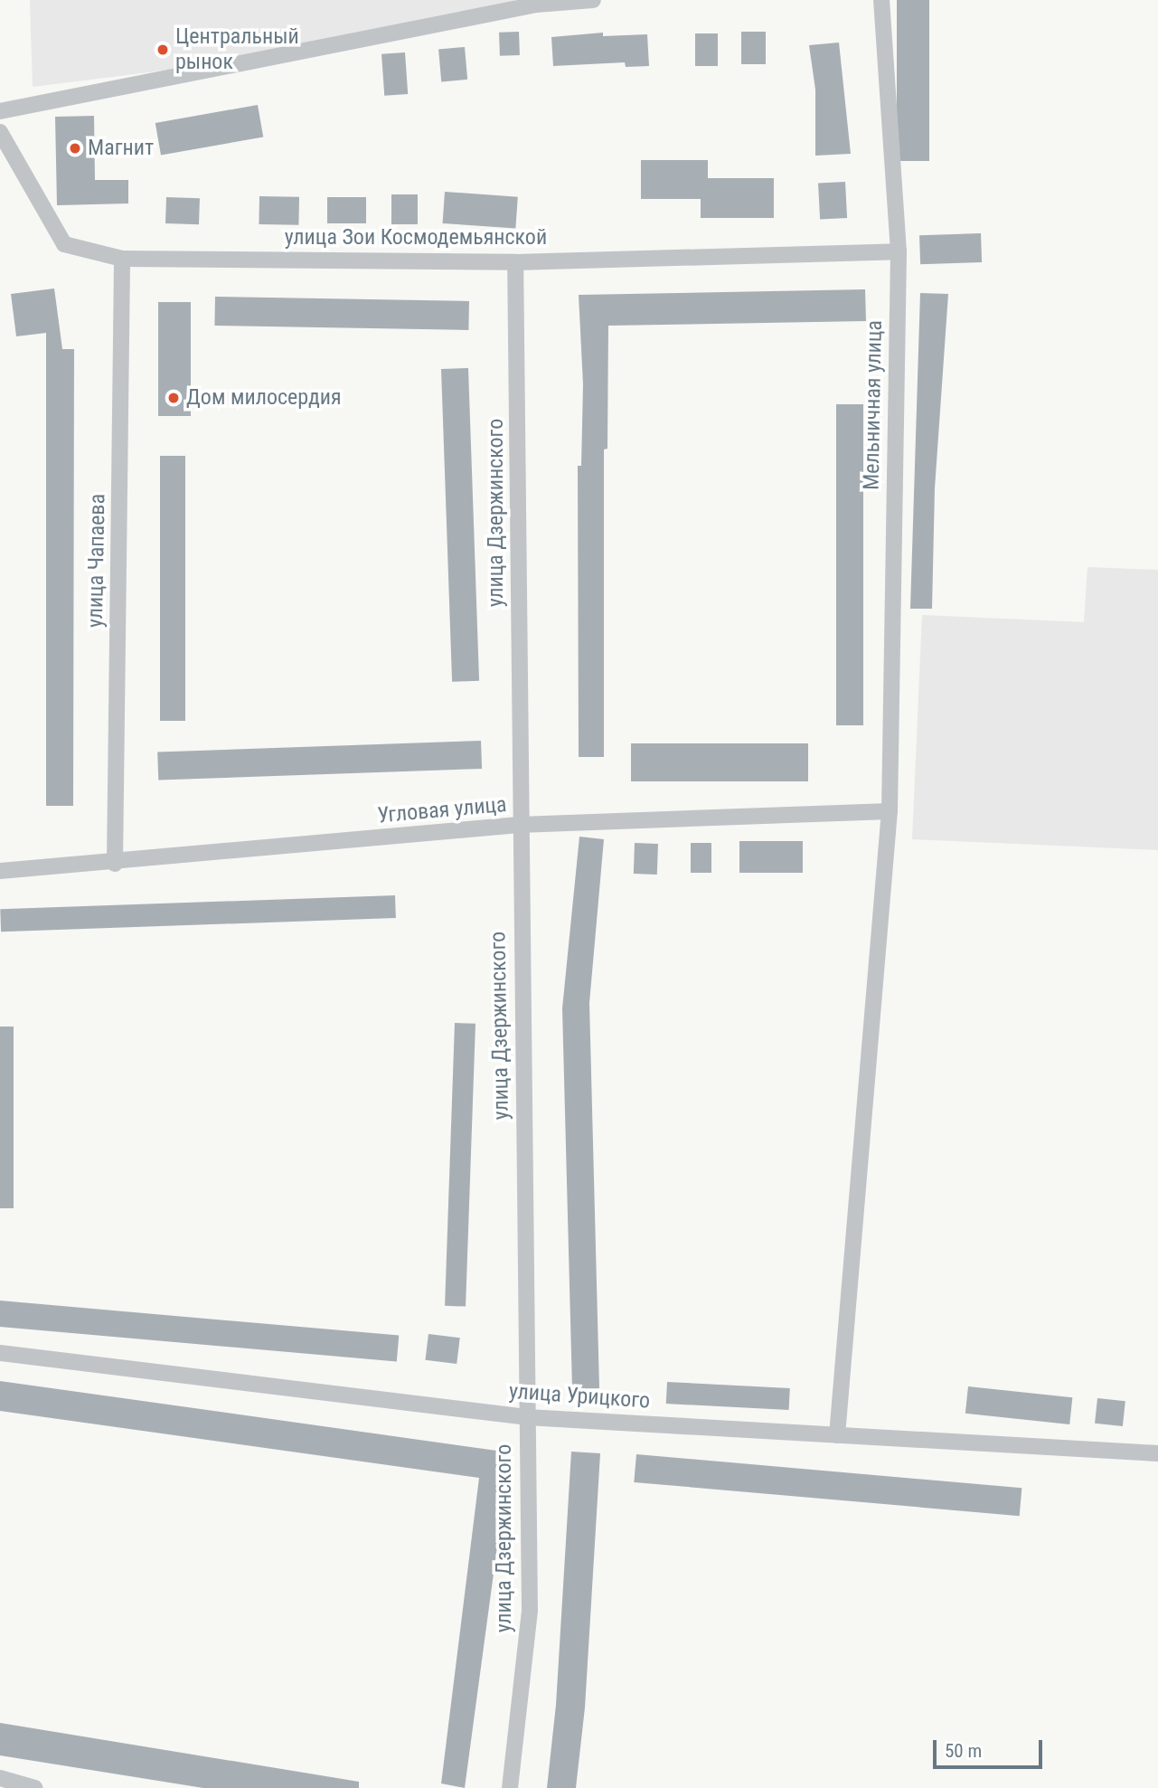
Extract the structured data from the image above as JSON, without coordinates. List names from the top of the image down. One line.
{"streets":{"street":["улица Зои Космодемьянской","Мельничная улица","улица Дзержинского","улица Чапаева","Угловая улица","улица Урицкого"]},"crossings":[["улица Зои Космодемьянской","Мельничная улица"],["улица Зои Космодемьянской","улица Дзержинского"],["улица Зои Космодемьянской","улица Чапаева"],["Мельничная улица","Угловая улица"],["Мельничная улица","улица Урицкого"],["улица Дзержинского","Угловая улица"],["улица Дзержинского","улица Урицкого"],["улица Чапаева","Угловая улица"]],"places":["Центральный рынок","Магнит","Дом милосердия"],"scale_bar":"50 m"}
